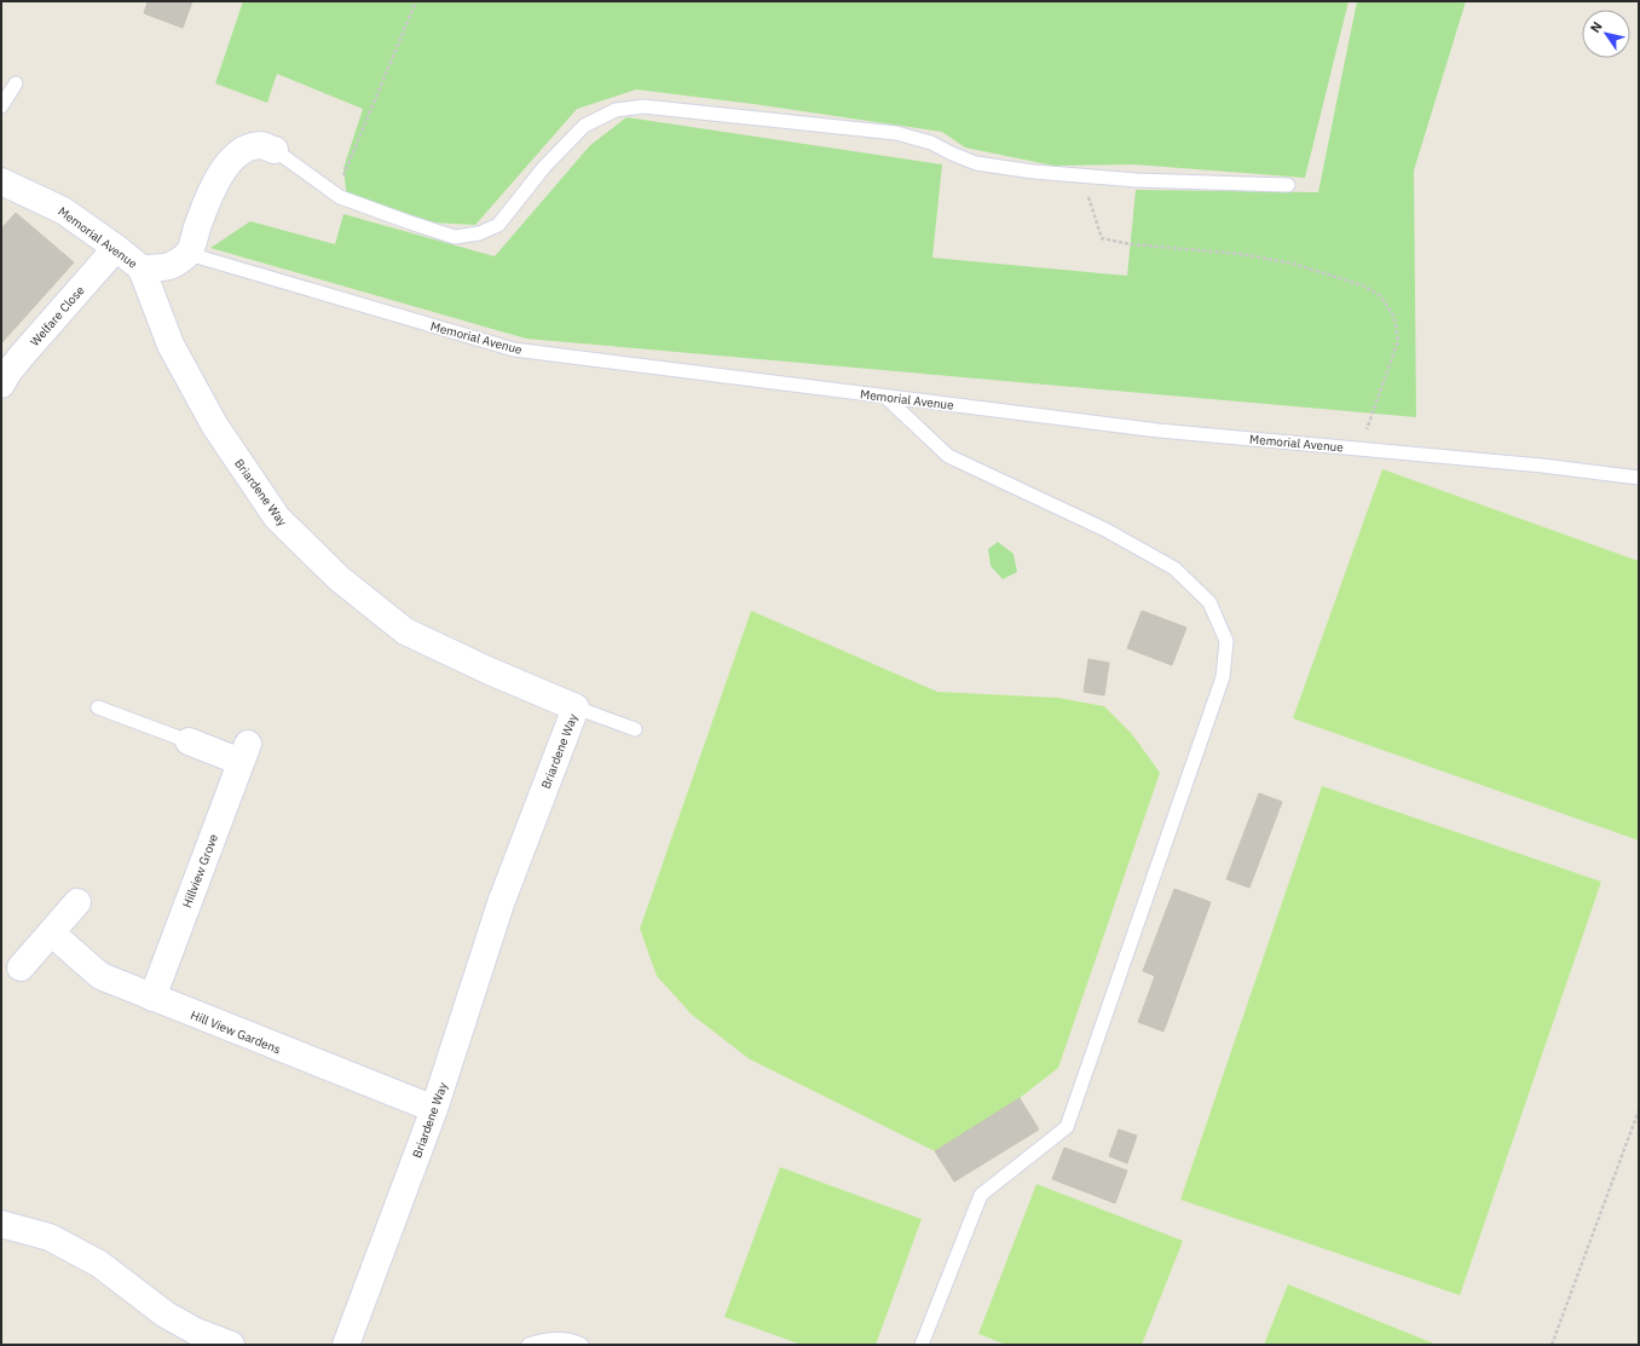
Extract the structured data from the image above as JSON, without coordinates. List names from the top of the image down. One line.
{"streets":{"street":["Memorial Avenue","Welfare Close","Briardene Way","Hillview Grove","Hill View Gardens"]},"crossings":[["Memorial Avenue","Welfare Close"],["Memorial Avenue","Briardene Way"],["Briardene Way","Hill View Gardens"],["Hillview Grove","Hill View Gardens"]],"north":"top left"}
